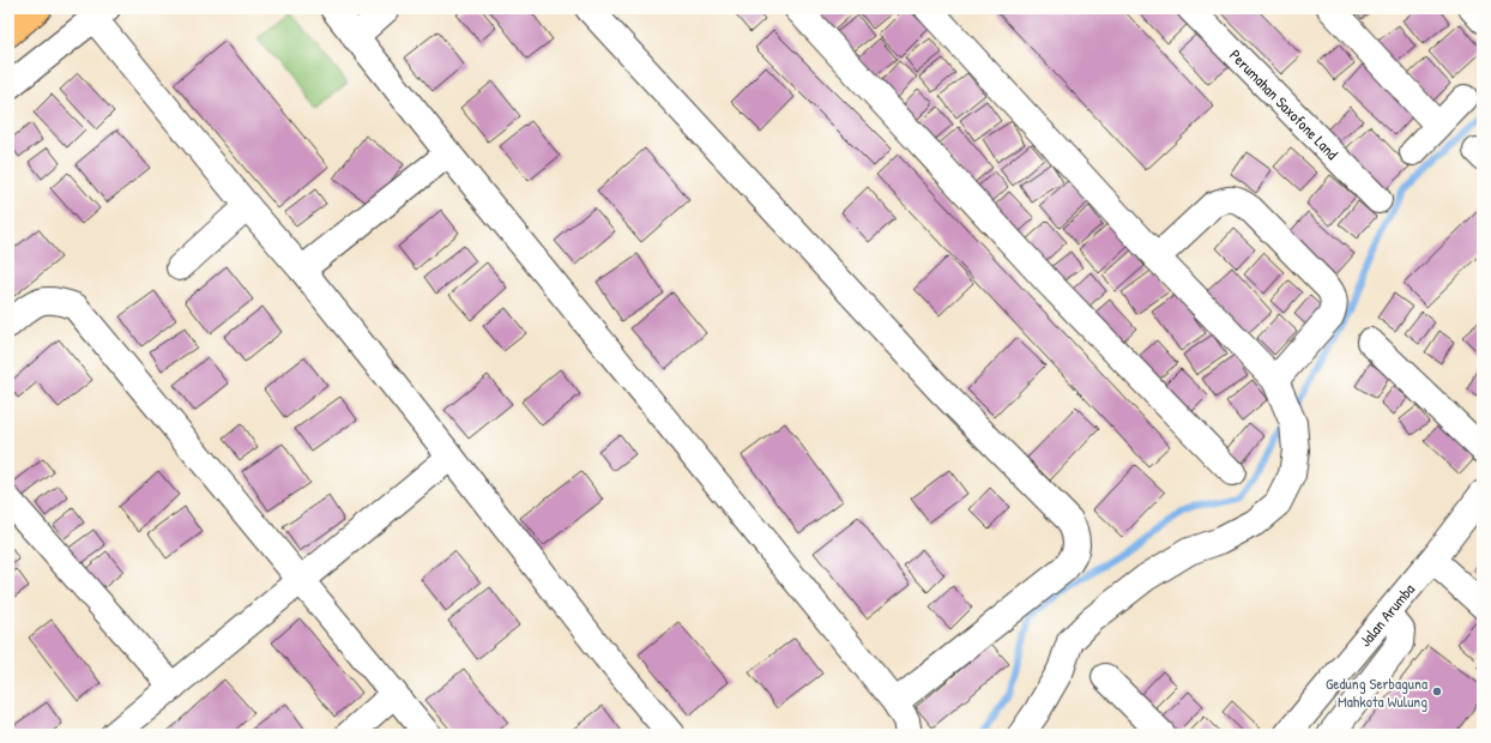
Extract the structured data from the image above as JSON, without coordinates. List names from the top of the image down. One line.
{"streets":{"street":["Perumahan Saxofone Land","Jalan Arumba"]},"places":["Gedung Serbaguna Mahkota Wulung"]}
